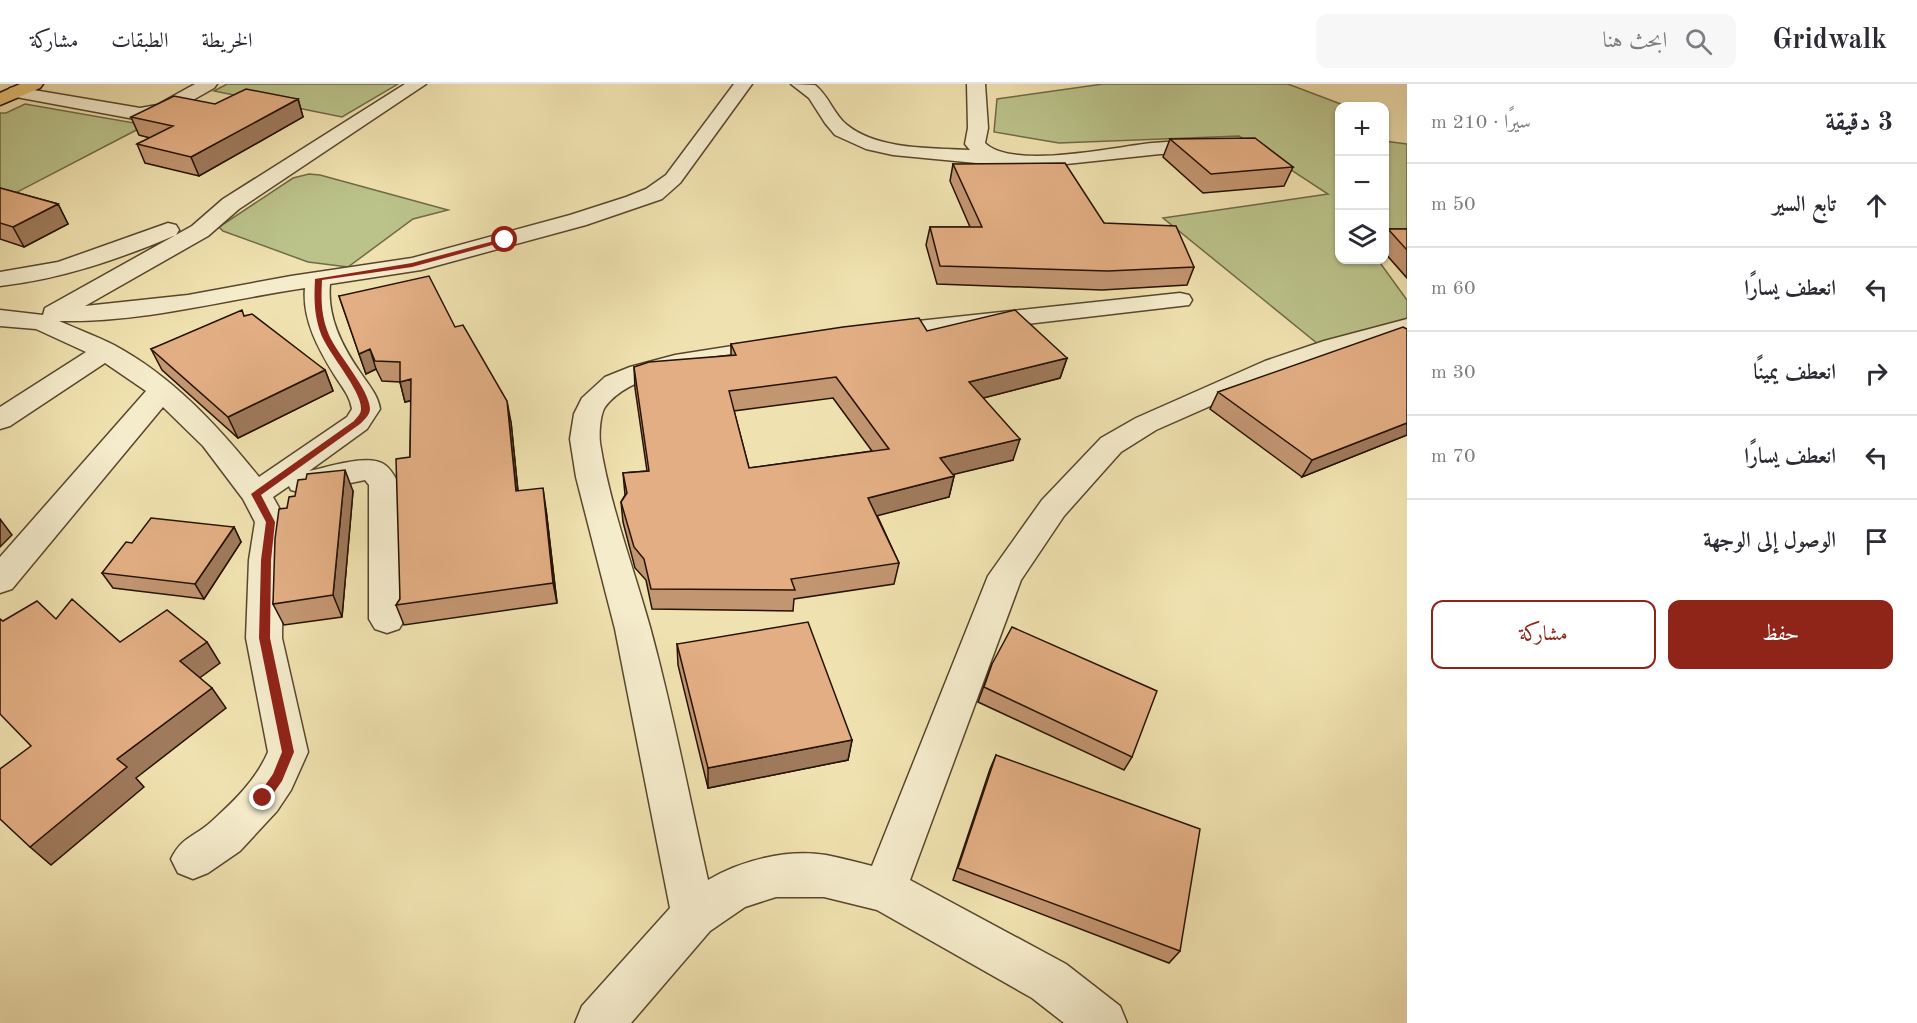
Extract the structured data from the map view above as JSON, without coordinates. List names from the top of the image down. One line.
{"page":{"header":"Gridwalk","search":"ابحث هنا","nav":["الخريطة","الطبقات","مشاركة"],"heading":["3 دقيقة","سيرًا · 210 m"],"map_buttons":["+","−"],"list":[["تابع السير","50 m"],["انعطف يسارًا","60 m"],["انعطف يمينًا","30 m"],["انعطف يسارًا","70 m"],"الوصول إلى الوجهة"],"buttons":["حفظ","مشاركة"]}}
